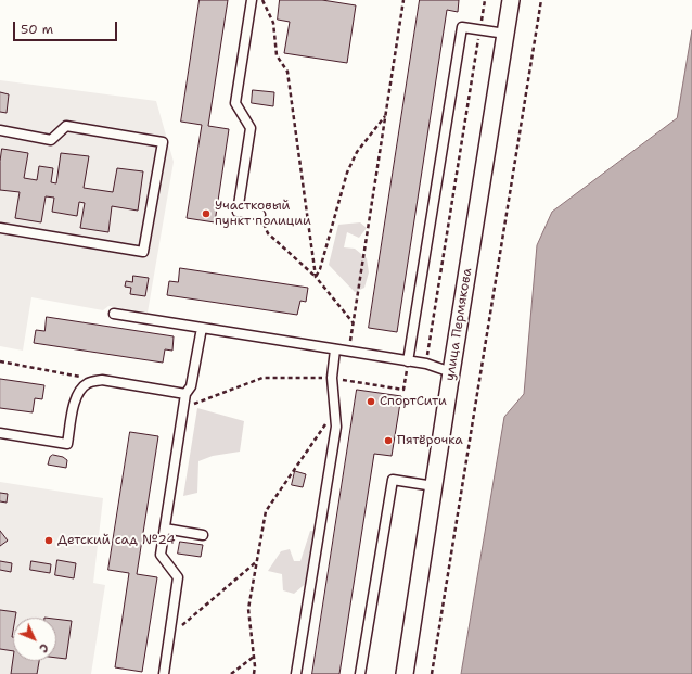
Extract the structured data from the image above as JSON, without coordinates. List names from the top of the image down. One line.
{"streets":{"street":["улица Пермякова"]},"places":["Участковый пункт полиции","СпортСити","Пятёрочка","Детский сад №24"],"scale_bar":"50 m","north":"bottom right"}
